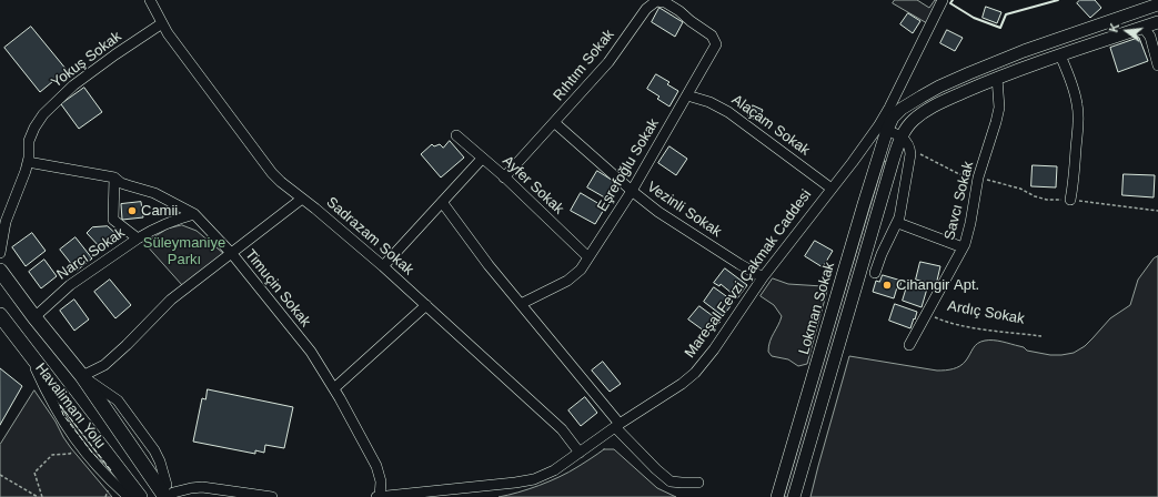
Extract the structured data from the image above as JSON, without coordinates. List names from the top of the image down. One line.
{"streets":{"highway":["Havalimanı Yolu"],"main road":["Mareşal Fevzi Çakmak Caddesi","Lokman Sokak"],"street":["Yokuş Sokak","Rıhtım Sokak","Alaçam Sokak","Eşrefoğlu Sokak","Ayfer Sokak","Savcı Sokak","Vezinli Sokak","Sadrazam Sokak","Narcı Sokak","Timuçin Sokak"],"path":["Ardıç Sokak"]},"crossings":[["Yokuş Sokak","Sadrazam Sokak"],["Yokuş Sokak","Timuçin Sokak"],["Rıhtım Sokak","Eşrefoğlu Sokak"],["Rıhtım Sokak","Ayfer Sokak"],["Rıhtım Sokak","Vezinli Sokak"],["Alaçam Sokak","Eşrefoğlu Sokak"],["Alaçam Sokak","Mareşal Fevzi Çakmak Caddesi"],["Eşrefoğlu Sokak","Ayfer Sokak"],["Eşrefoğlu Sokak","Vezinli Sokak"],["Savcı Sokak","Ardıç Sokak"],["Vezinli Sokak","Mareşal Fevzi Çakmak Caddesi"],["Sadrazam Sokak","Mareşal Fevzi Çakmak Caddesi"],["Narcı Sokak","Timuçin Sokak"],["Mareşal Fevzi Çakmak Caddesi","Timuçin Sokak"],["Mareşal Fevzi Çakmak Caddesi","Lokman Sokak"]],"parks":["Süleymaniye Parkı"],"places":["Camii","Cihangir Apt."],"north":"left"}
